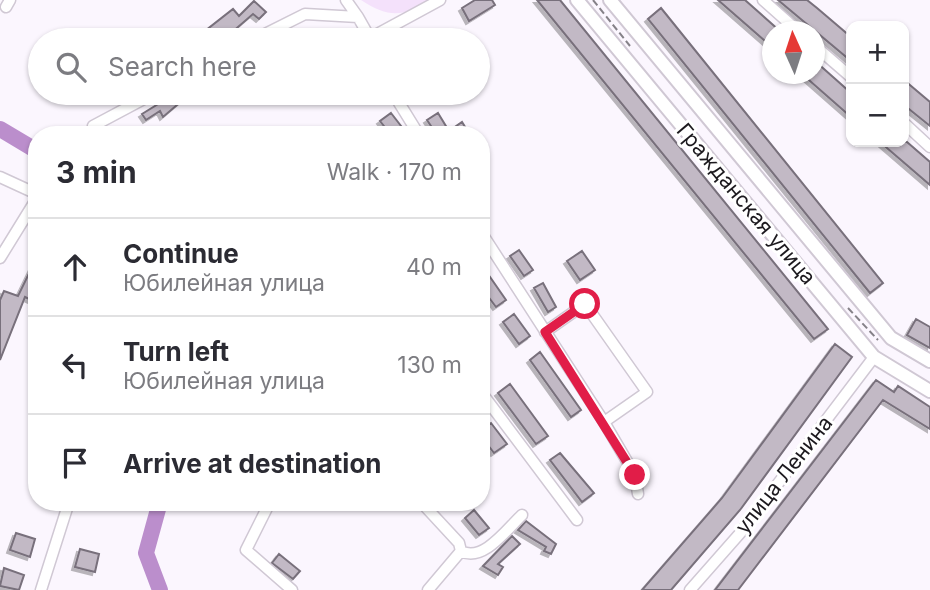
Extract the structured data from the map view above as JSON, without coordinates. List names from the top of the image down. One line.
{"streets":{"street":["Гражданская улица","улица Ленина"]},"crossings":[["Гражданская улица","улица Ленина"]],"north":"top","page":{"map_buttons":["+","−"],"search":"Search here","heading":["3 min","Walk · 170 m"],"list":[["Continue","Юбилейная улица","40 m"],["Turn left","Юбилейная улица","130 m"],"Arrive at destination"]}}
